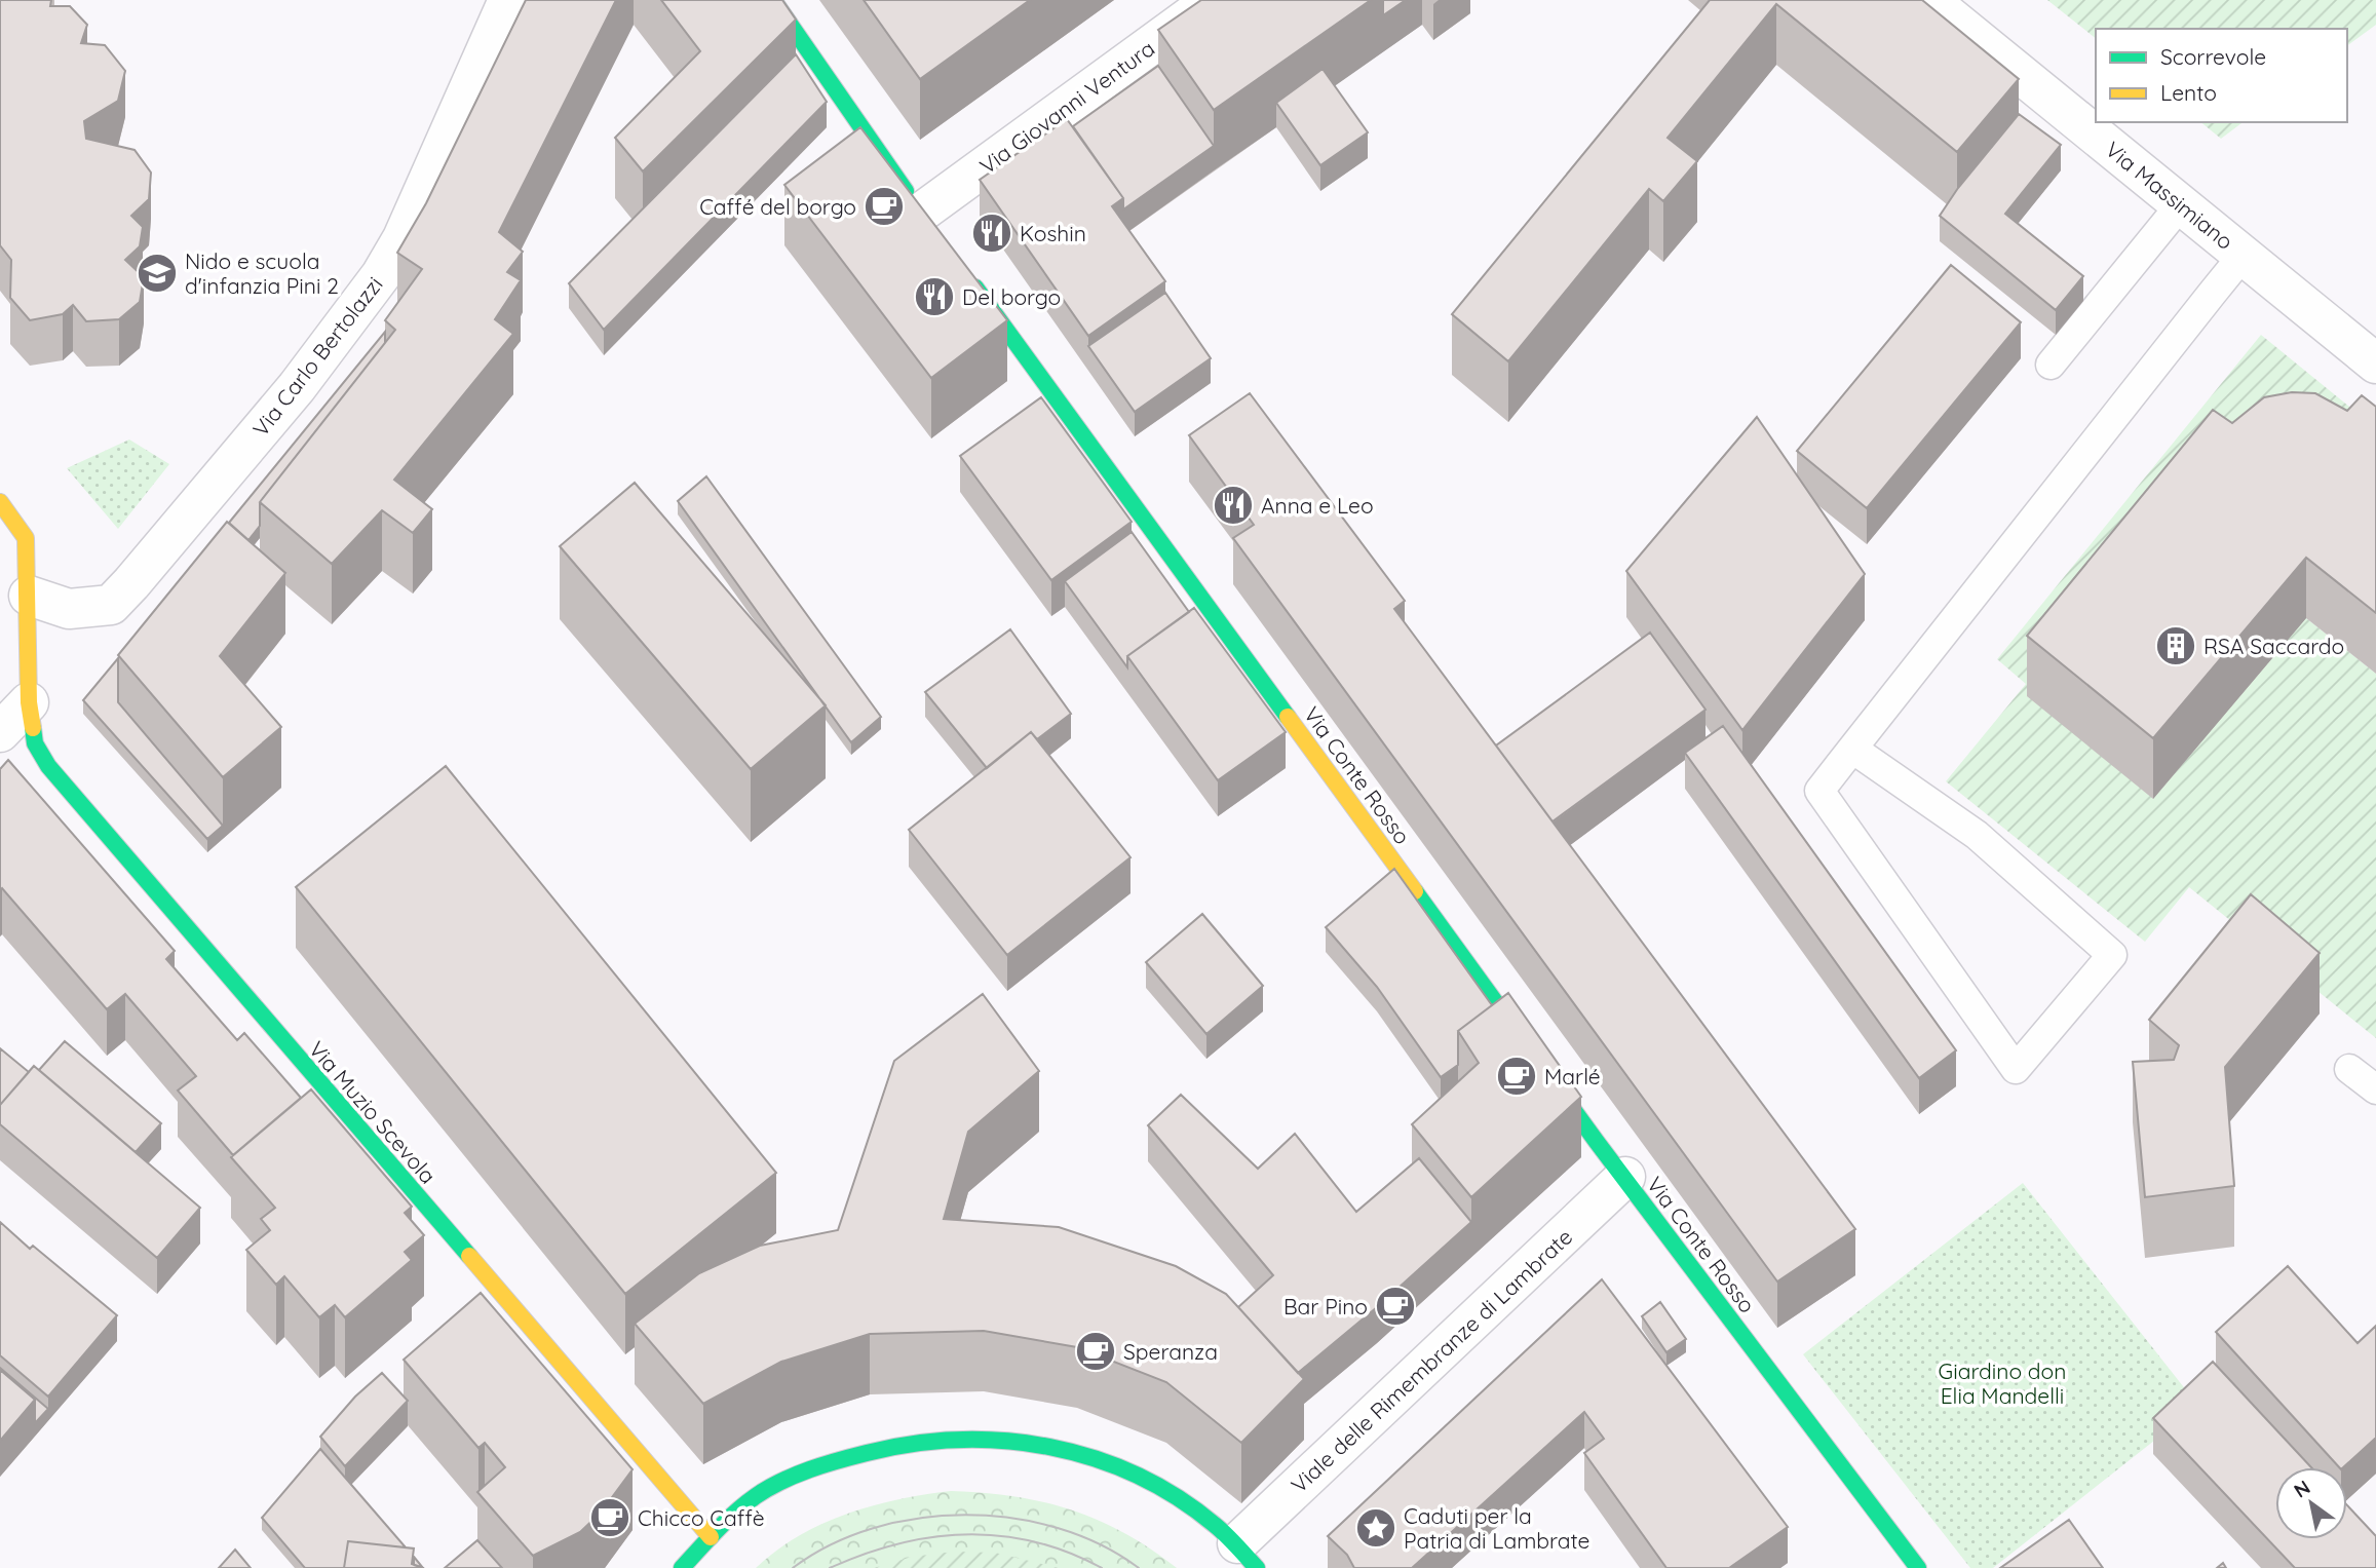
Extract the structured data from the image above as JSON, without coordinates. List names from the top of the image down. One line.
{"streets":{"street":["Via Giovanni Ventura","Via Massimiano","Via Carlo Bertolazzi","Via Conte Rosso","Via Muzio Scevola","Viale delle Rimembranze di Lambrate"]},"crossings":[["Via Carlo Bertolazzi","Via Muzio Scevola"],["Via Conte Rosso","Viale delle Rimembranze di Lambrate"],["Via Muzio Scevola","Viale delle Rimembranze di Lambrate"]],"parks":["Giardino don Elia Mandelli"],"places":{"cafe":["Caffé del borgo","Marlé","Bar Pino","Speranza","Chicco Caffè"],"restaurant":["Koshin","Del borgo","Anna e Leo"],"school or university":["Nido e scuola d'infanzia Pini 2"],"building":["RSA Saccardo"],"place":["Caduti per la Patria di Lambrate"]},"legend":["Scorrevole","Lento"],"north":"top left"}
